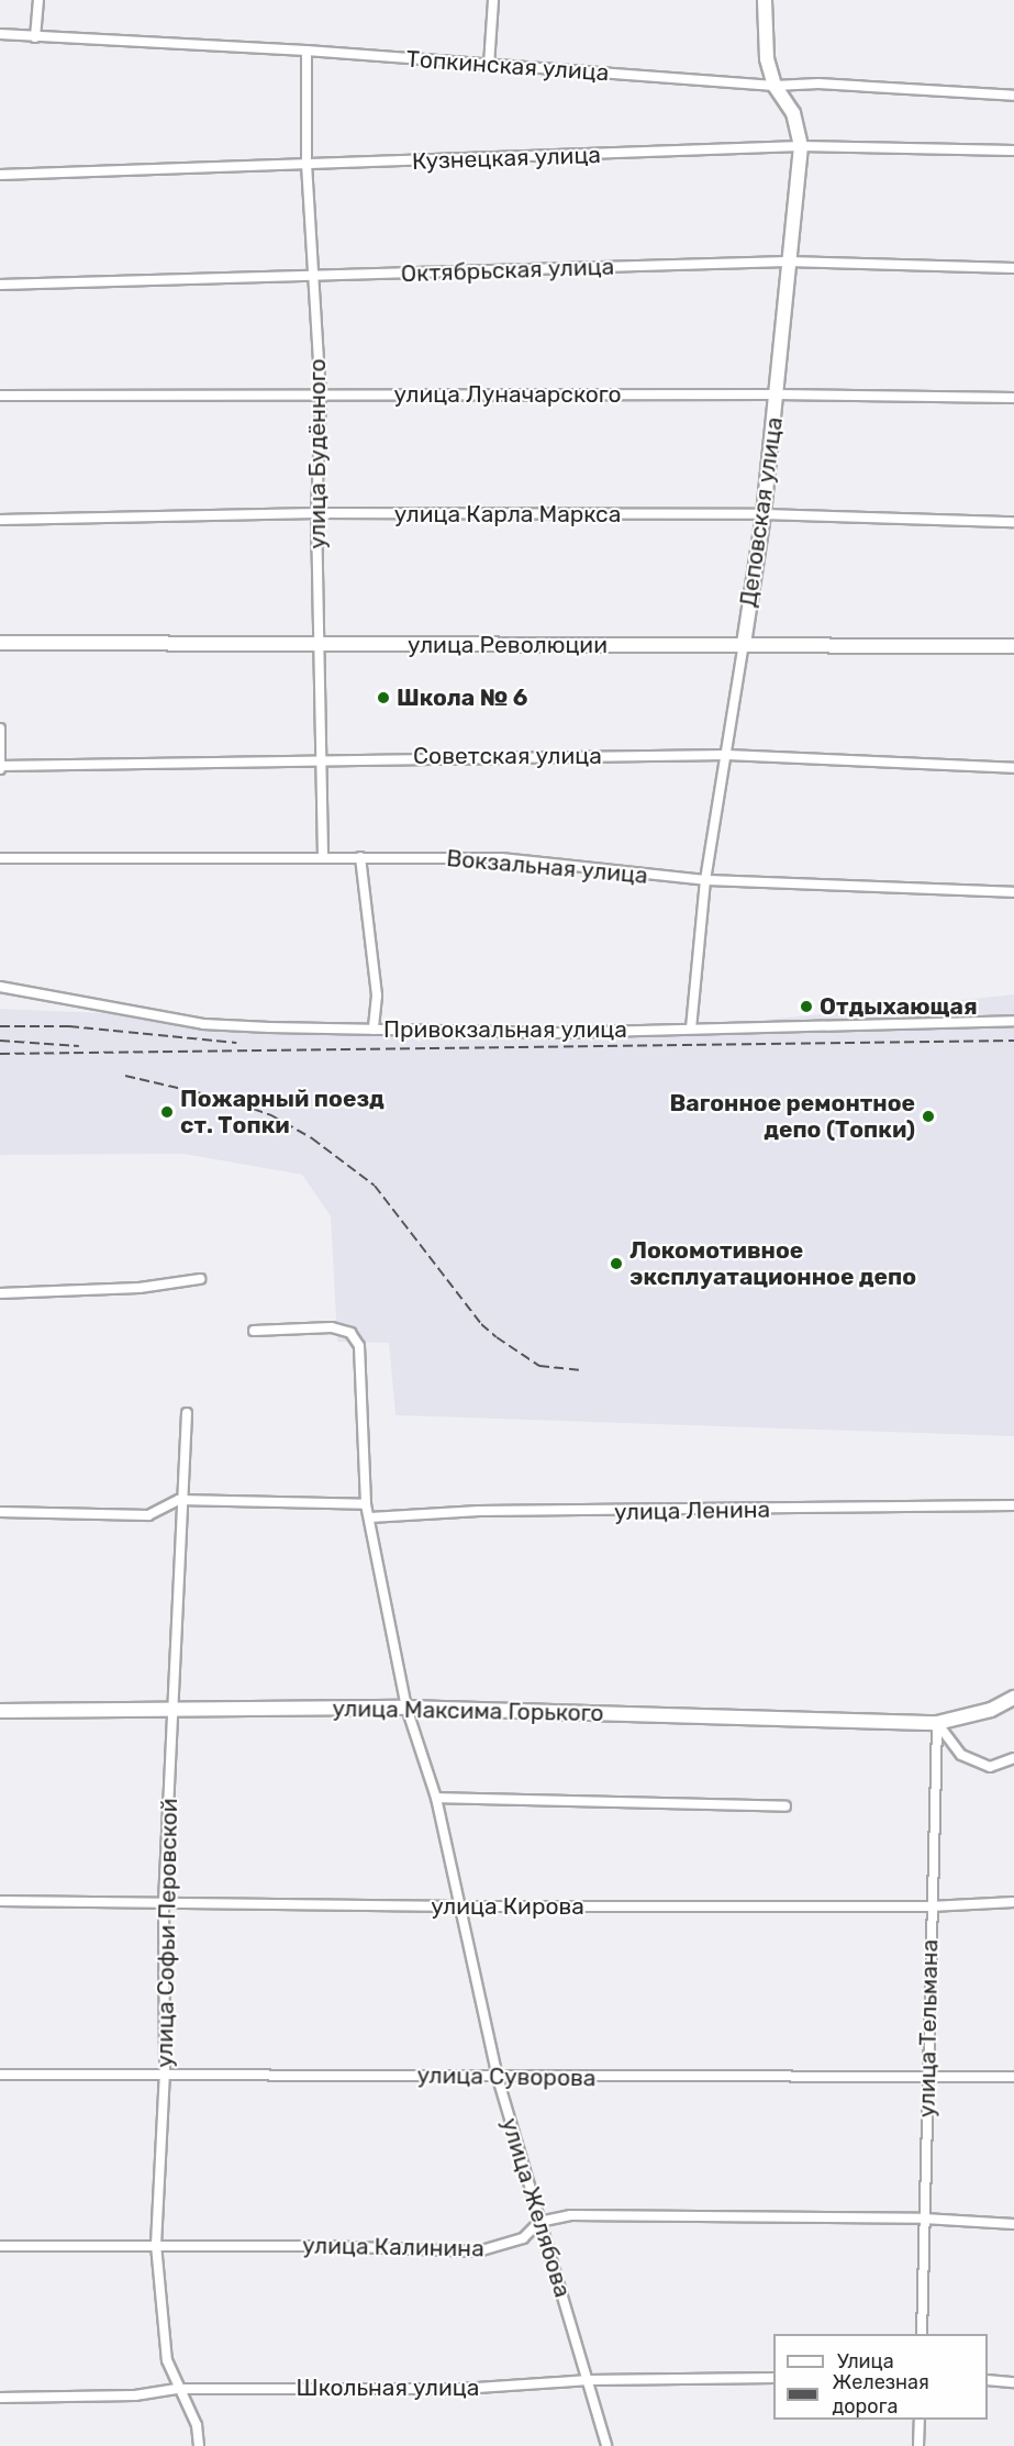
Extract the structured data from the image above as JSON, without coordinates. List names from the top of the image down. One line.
{"streets":{"street":["Топкинская улица","Кузнецкая улица","Октябрьская улица","улица Луначарского","улица Будённого","Деповская улица","улица Карла Маркса","улица Революции","Советская улица","Вокзальная улица","Привокзальная улица","улица Ленина","улица Максима Горького","улица Кирова","улица Софьи Перовской","улица Тельмана","улица Суворова","улица Желябова","улица Калинина","Школьная улица"]},"crossings":[["Топкинская улица","улица Будённого"],["Топкинская улица","Деповская улица"],["Кузнецкая улица","улица Будённого"],["Кузнецкая улица","Деповская улица"],["Октябрьская улица","улица Будённого"],["Октябрьская улица","Деповская улица"],["улица Луначарского","улица Будённого"],["улица Луначарского","Деповская улица"],["улица Будённого","улица Карла Маркса"],["улица Будённого","улица Революции"],["улица Будённого","Советская улица"],["улица Будённого","Вокзальная улица"],["Деповская улица","улица Карла Маркса"],["Деповская улица","улица Революции"],["Деповская улица","Советская улица"],["Деповская улица","Вокзальная улица"],["Деповская улица","Привокзальная улица"],["улица Ленина","улица Желябова"],["улица Максима Горького","улица Софьи Перовской"],["улица Максима Горького","улица Тельмана"],["улица Максима Горького","улица Желябова"],["улица Кирова","улица Софьи Перовской"],["улица Кирова","улица Тельмана"],["улица Кирова","улица Желябова"],["улица Софьи Перовской","улица Суворова"],["улица Софьи Перовской","улица Калинина"],["улица Софьи Перовской","Школьная улица"],["улица Тельмана","улица Суворова"],["улица Тельмана","улица Калинина"],["улица Суворова","улица Желябова"],["улица Желябова","улица Калинина"],["улица Желябова","Школьная улица"]],"places":["Школа № 6","Отдыхающая","Пожарный поезд ст. Топки","Вагонное ремонтное депо (Топки)","Локомотивное эксплуатационное депо"],"legend":["Улица","Железная дорога"]}
